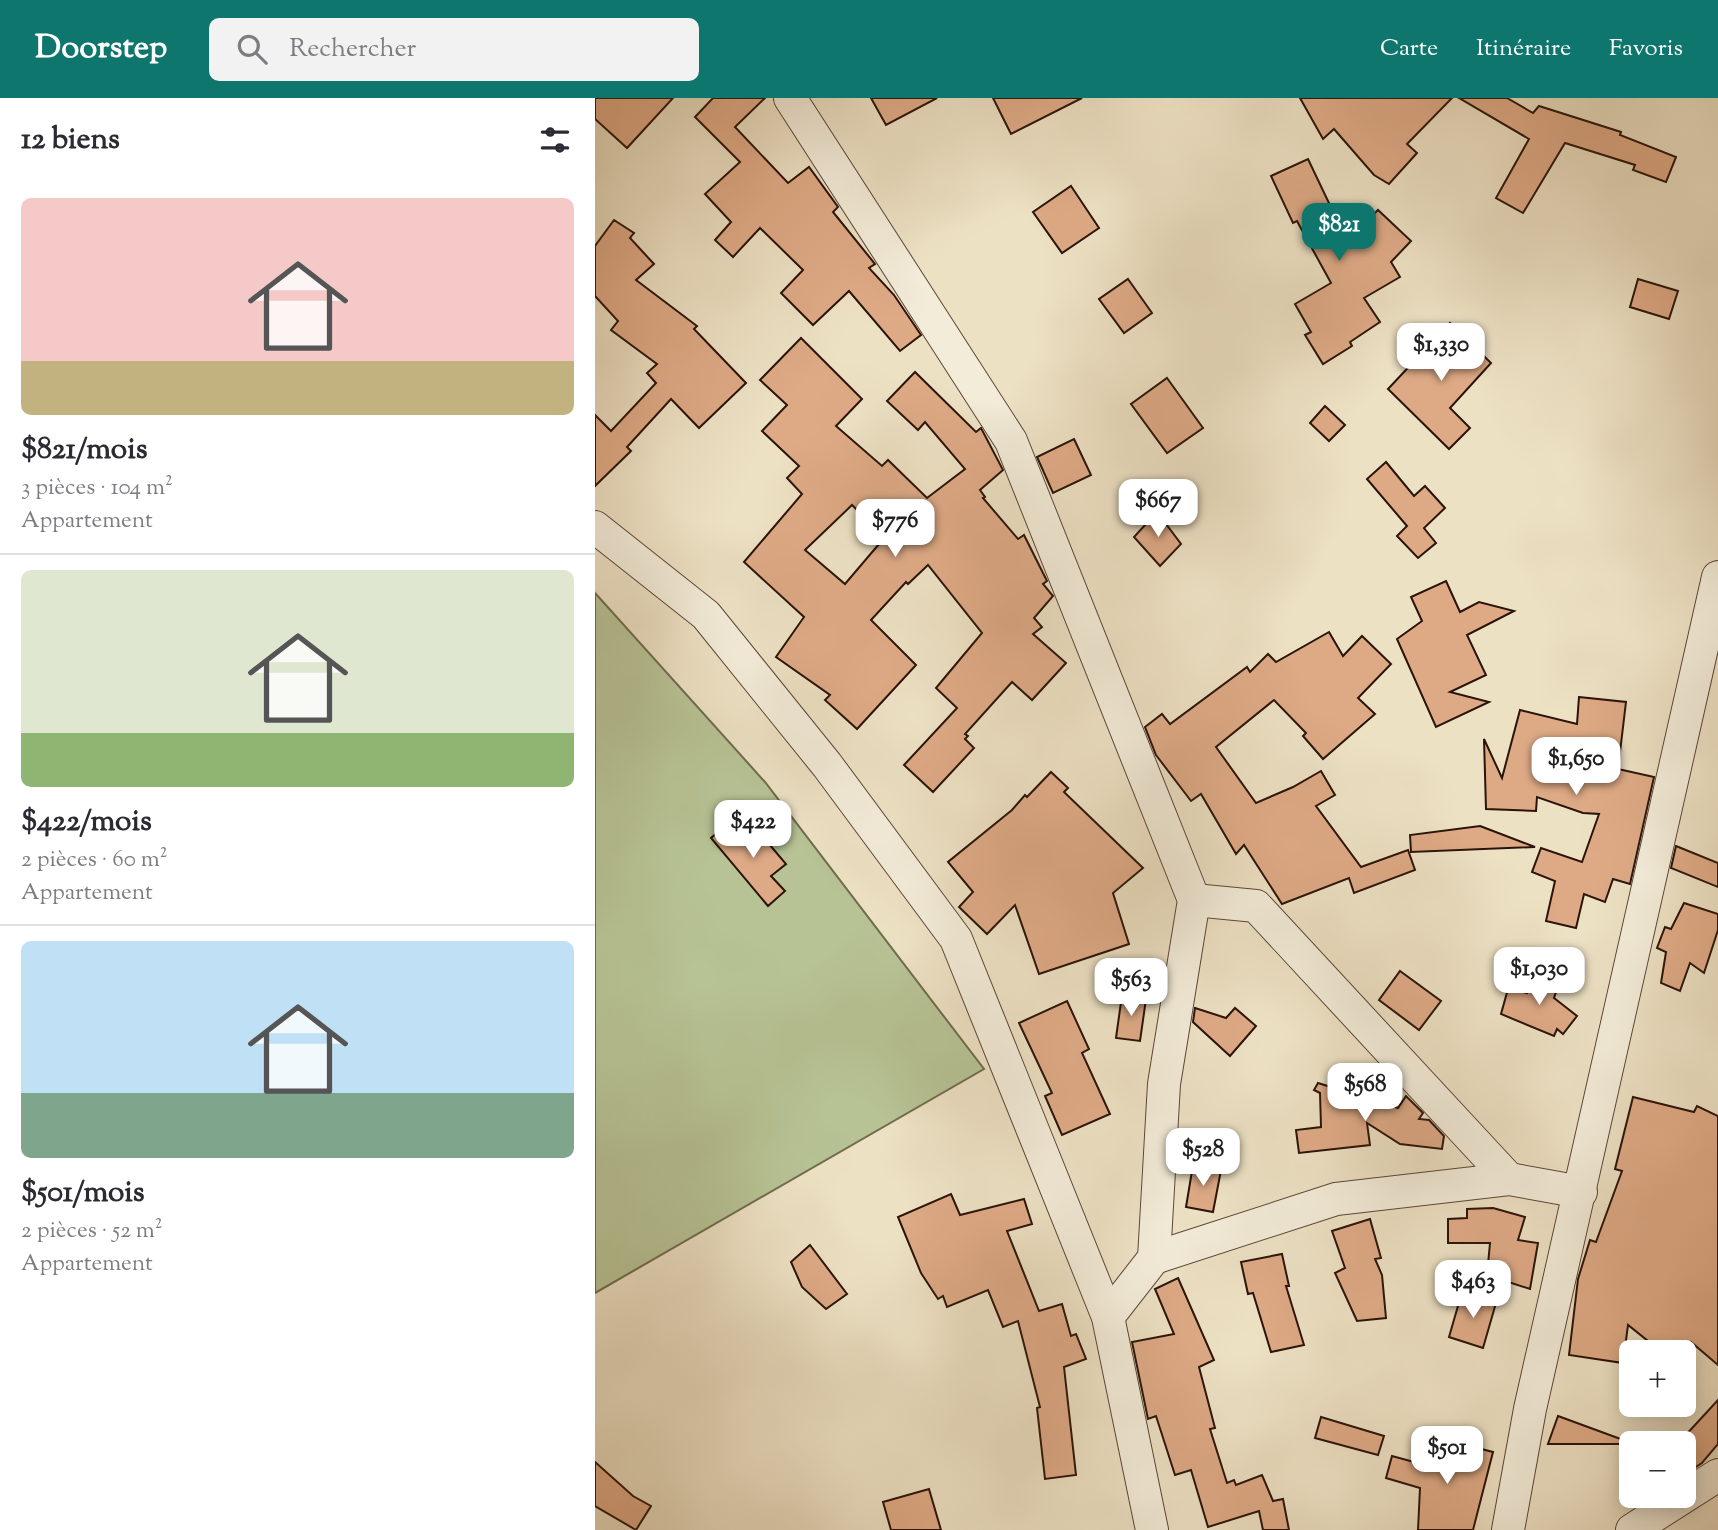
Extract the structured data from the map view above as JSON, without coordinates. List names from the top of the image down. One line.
{"page":{"header":"Doorstep","search":"Rechercher","nav":["Carte","Itinéraire","Favoris"],"heading":"12 biens","list":[{"name":"$821/mois","note":"3 pièces · 104 m² · Appartement"},{"name":"$422/mois","note":"2 pièces · 60 m² · Appartement"},{"name":"$501/mois","note":"2 pièces · 52 m² · Appartement"}],"price":["$821","$1,330","$667","$776","$1,650","$422","$1,030","$563","$568","$528","$463","$501"],"map_buttons":["+","−"]}}
